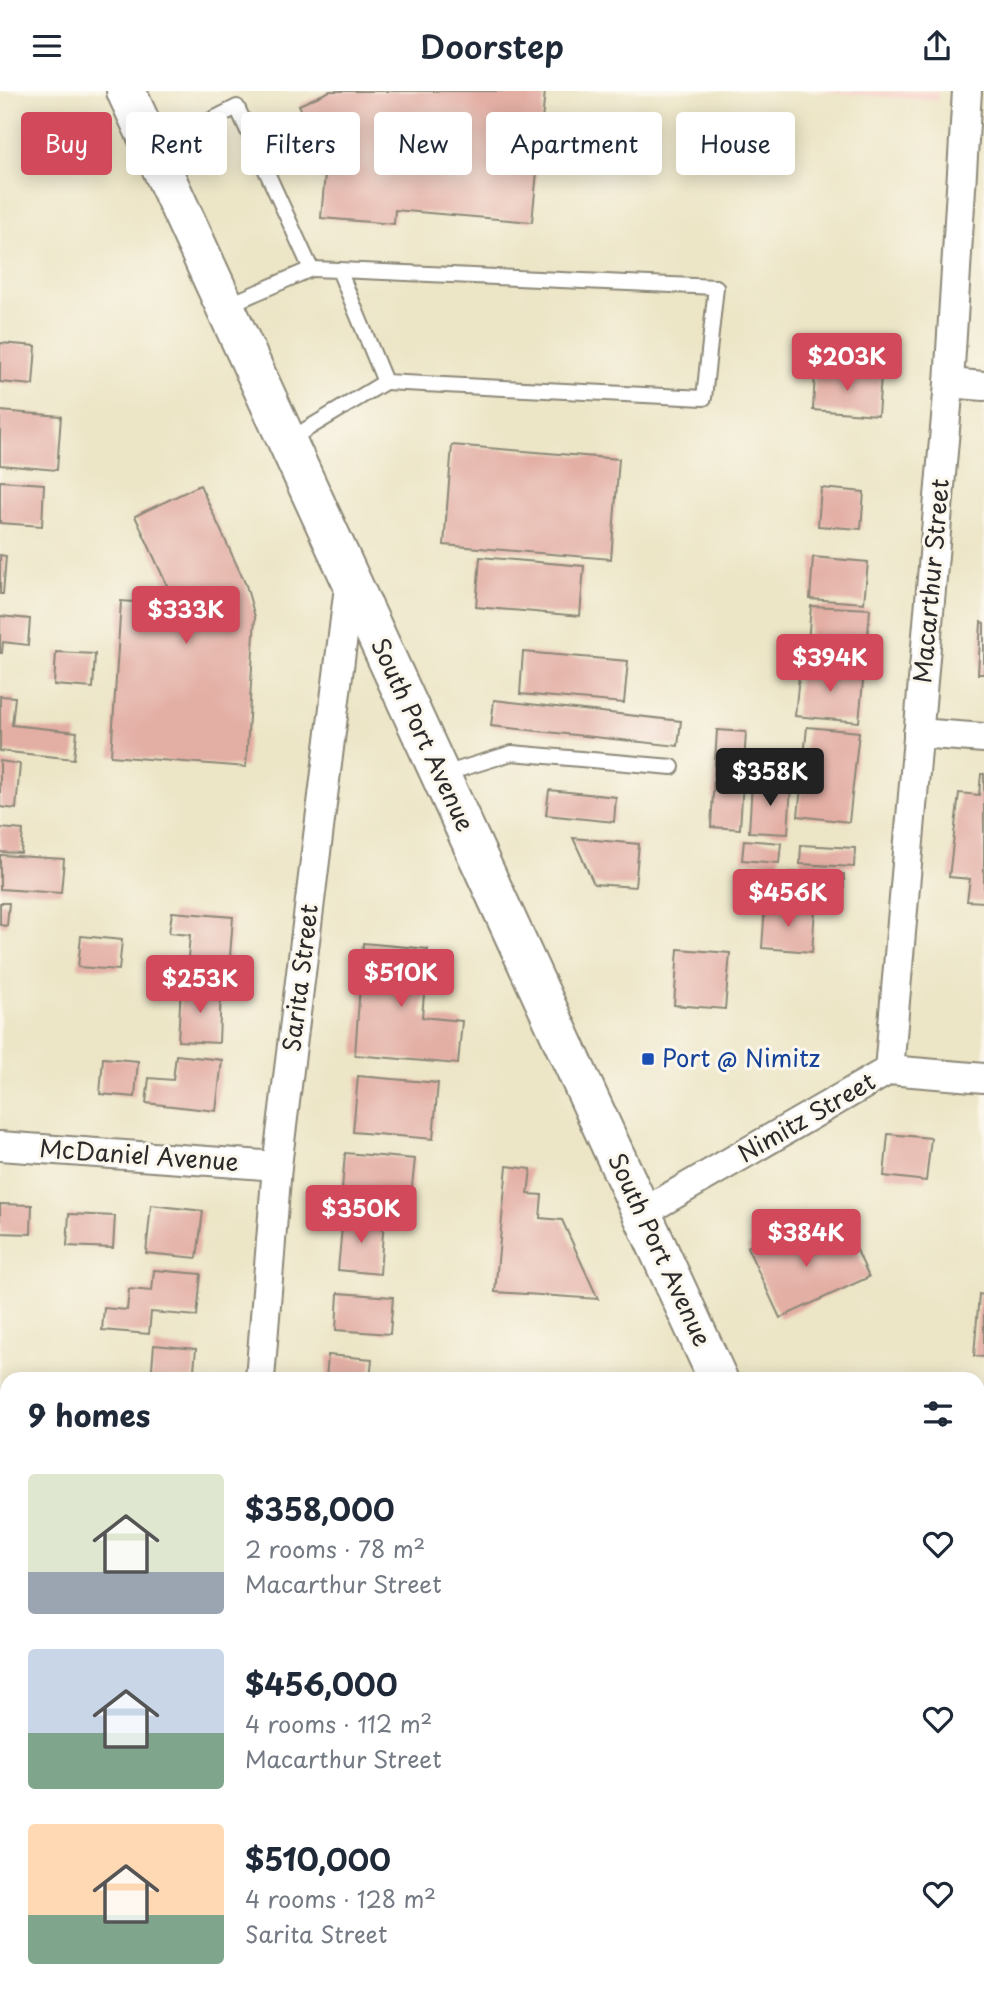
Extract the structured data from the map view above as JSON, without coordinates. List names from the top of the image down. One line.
{"streets":{"main road":["South Port Avenue"],"street":["Macarthur Street","Sarita Street","Nimitz Street","McDaniel Avenue"]},"crossings":[["Macarthur Street","Nimitz Street"],["South Port Avenue","Sarita Street"],["South Port Avenue","Nimitz Street"],["Sarita Street","McDaniel Avenue"]],"places":{"transit":["Port @ Nimitz"]},"page":{"header":"Doorstep","chip":["Buy","Rent","Filters","New","Apartment","House"],"price":["$203K","$333K","$394K","$358K","$456K","$510K","$253K","$350K","$384K"],"heading":"9 homes","list":[{"name":"$358,000","note":"2 rooms · 78 m² · Macarthur Street"},{"name":"$456,000","note":"4 rooms · 112 m² · Macarthur Street"},{"name":"$510,000","note":"4 rooms · 128 m² · Sarita Street"}]}}
